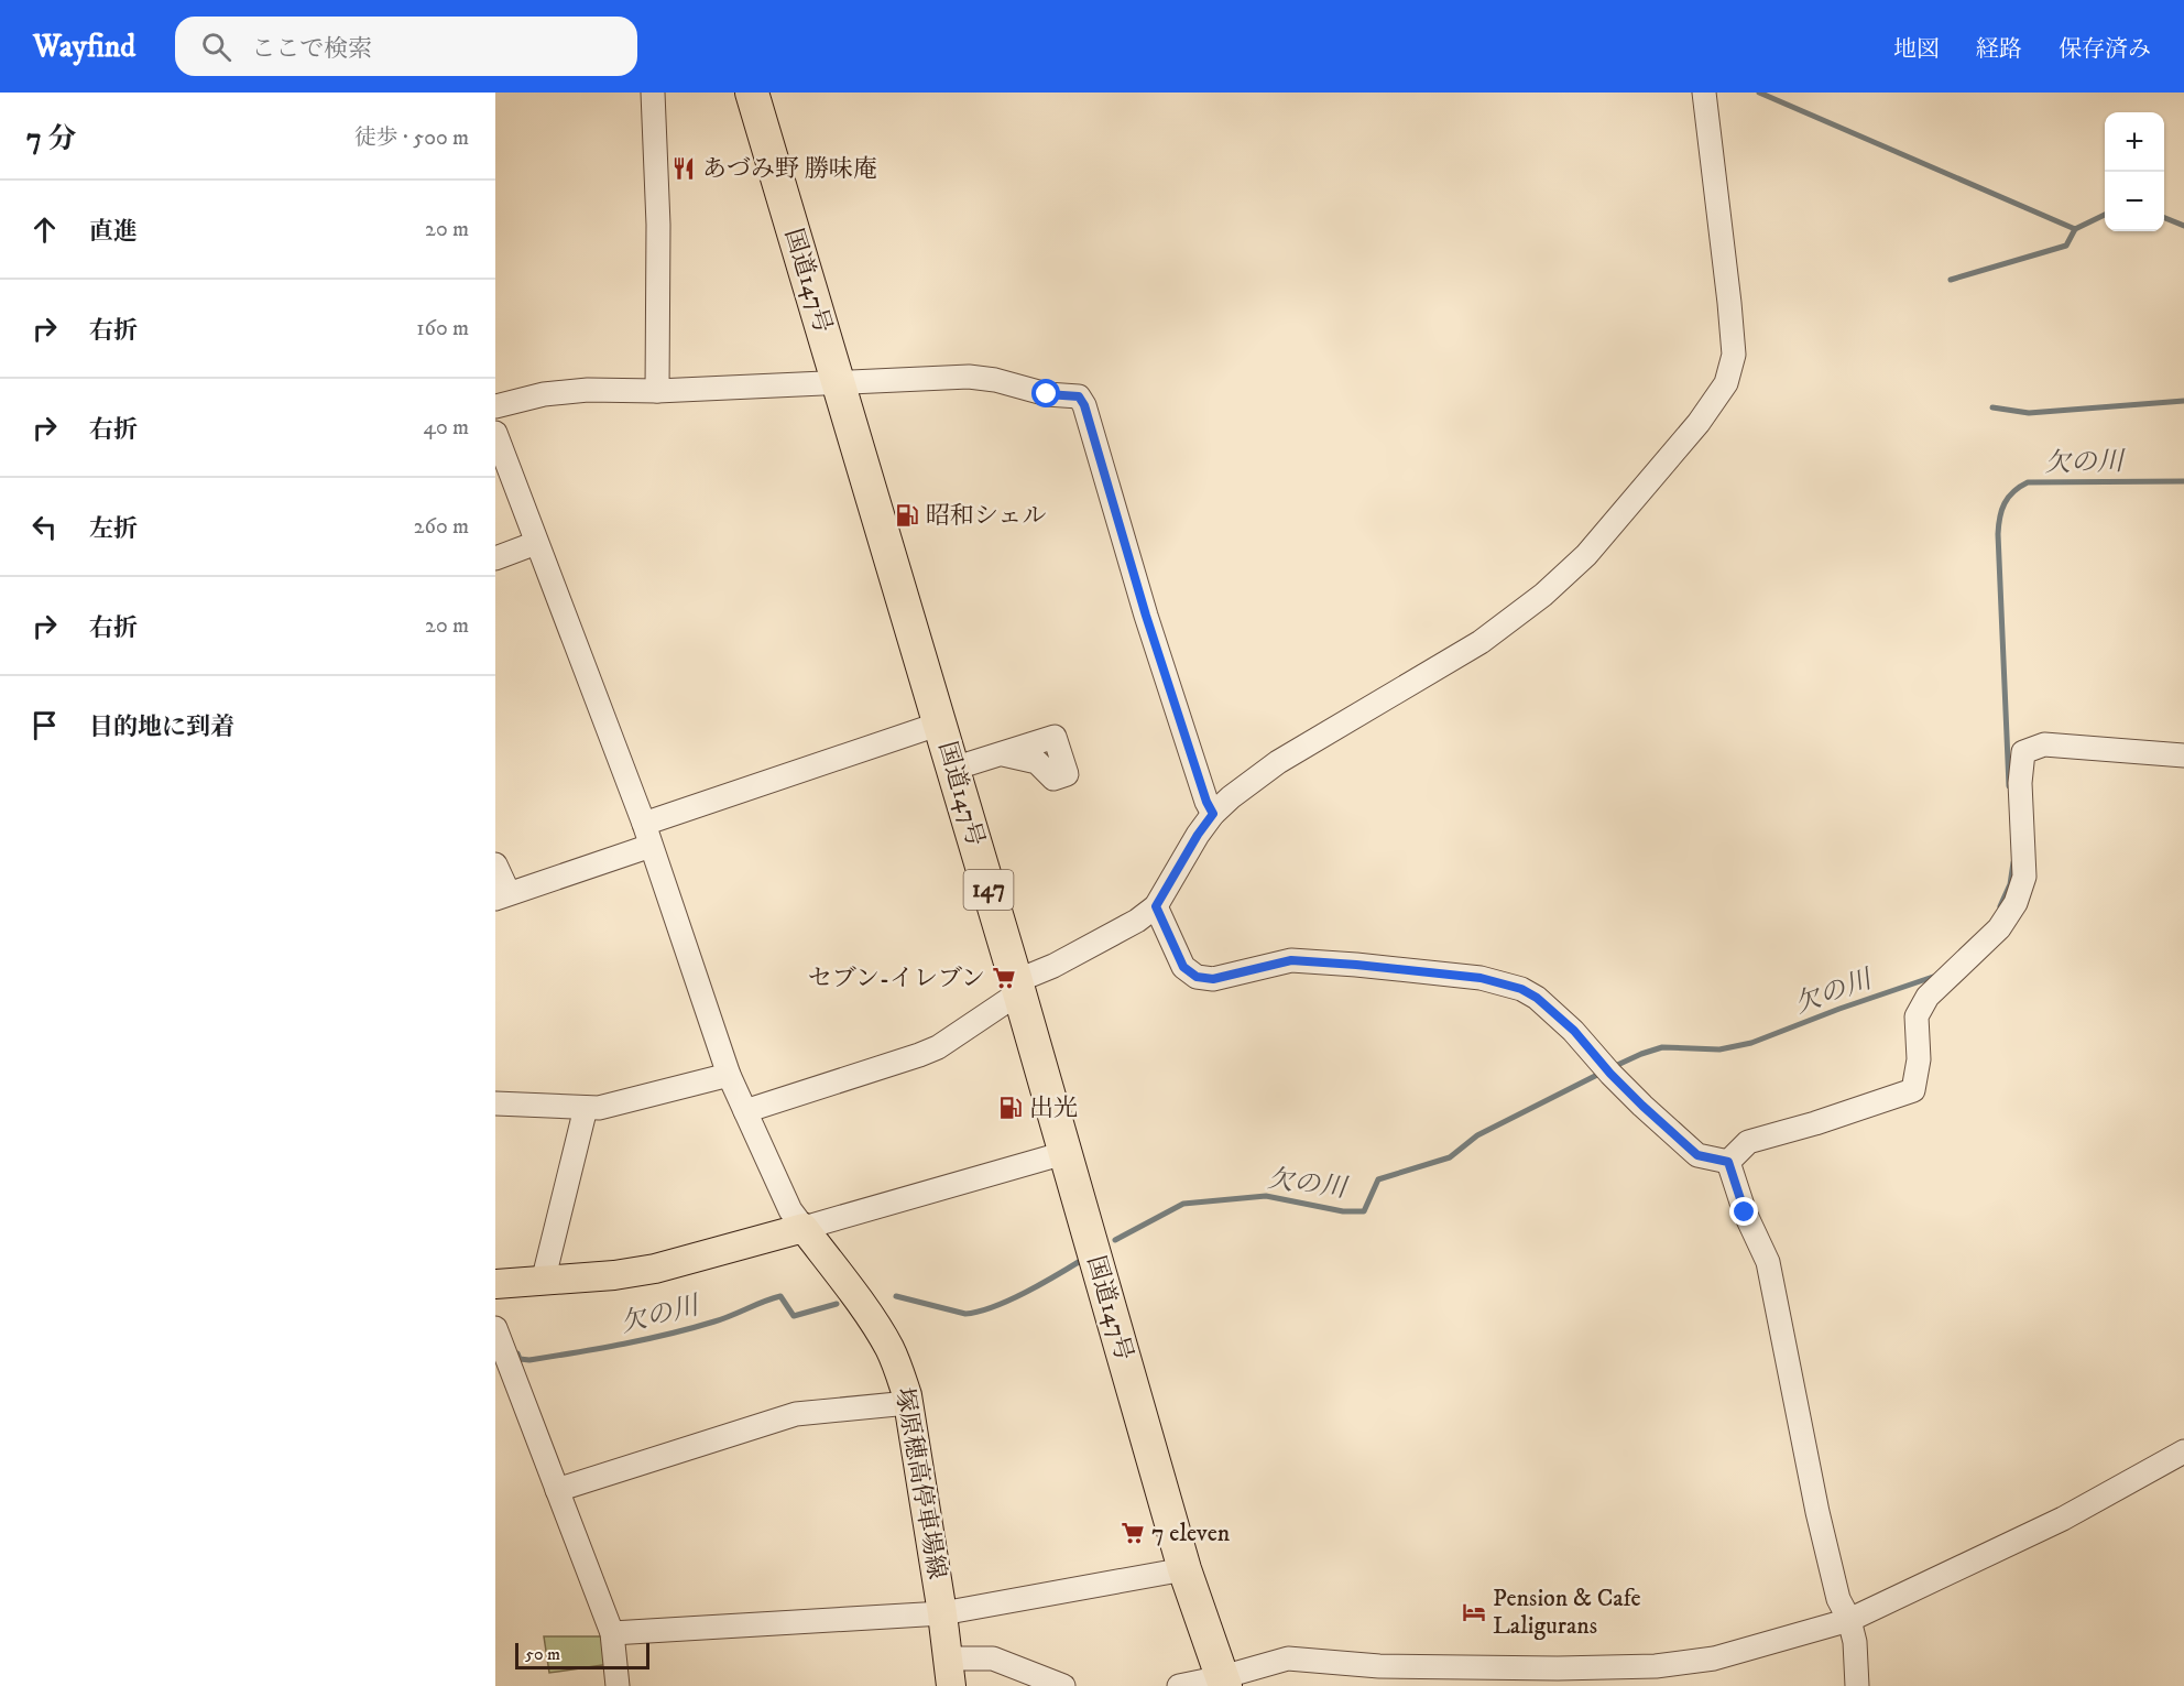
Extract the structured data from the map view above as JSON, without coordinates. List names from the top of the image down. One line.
{"streets":{"highway":["国道147号","147"],"main road":["塚原穂高停車場線"]},"water":["欠の川"],"places":{"restaurant":["あづみ野 勝味庵"],"fuel station":["昭和シェル","出光"],"supermarket":["セブン-イレブン","7 eleven"],"hotel":["Pension & Cafe Laligurans"]},"scale_bar":"50 m","page":{"header":"Wayfind","search":"ここで検索","nav":["地図","経路","保存済み"],"heading":["7 分","徒歩 · 500 m"],"map_buttons":["+","−"],"list":[["直進","20 m"],["右折","160 m"],["右折","40 m"],["左折","260 m"],["右折","20 m"],"目的地に到着"],"scale":"50 m"}}
